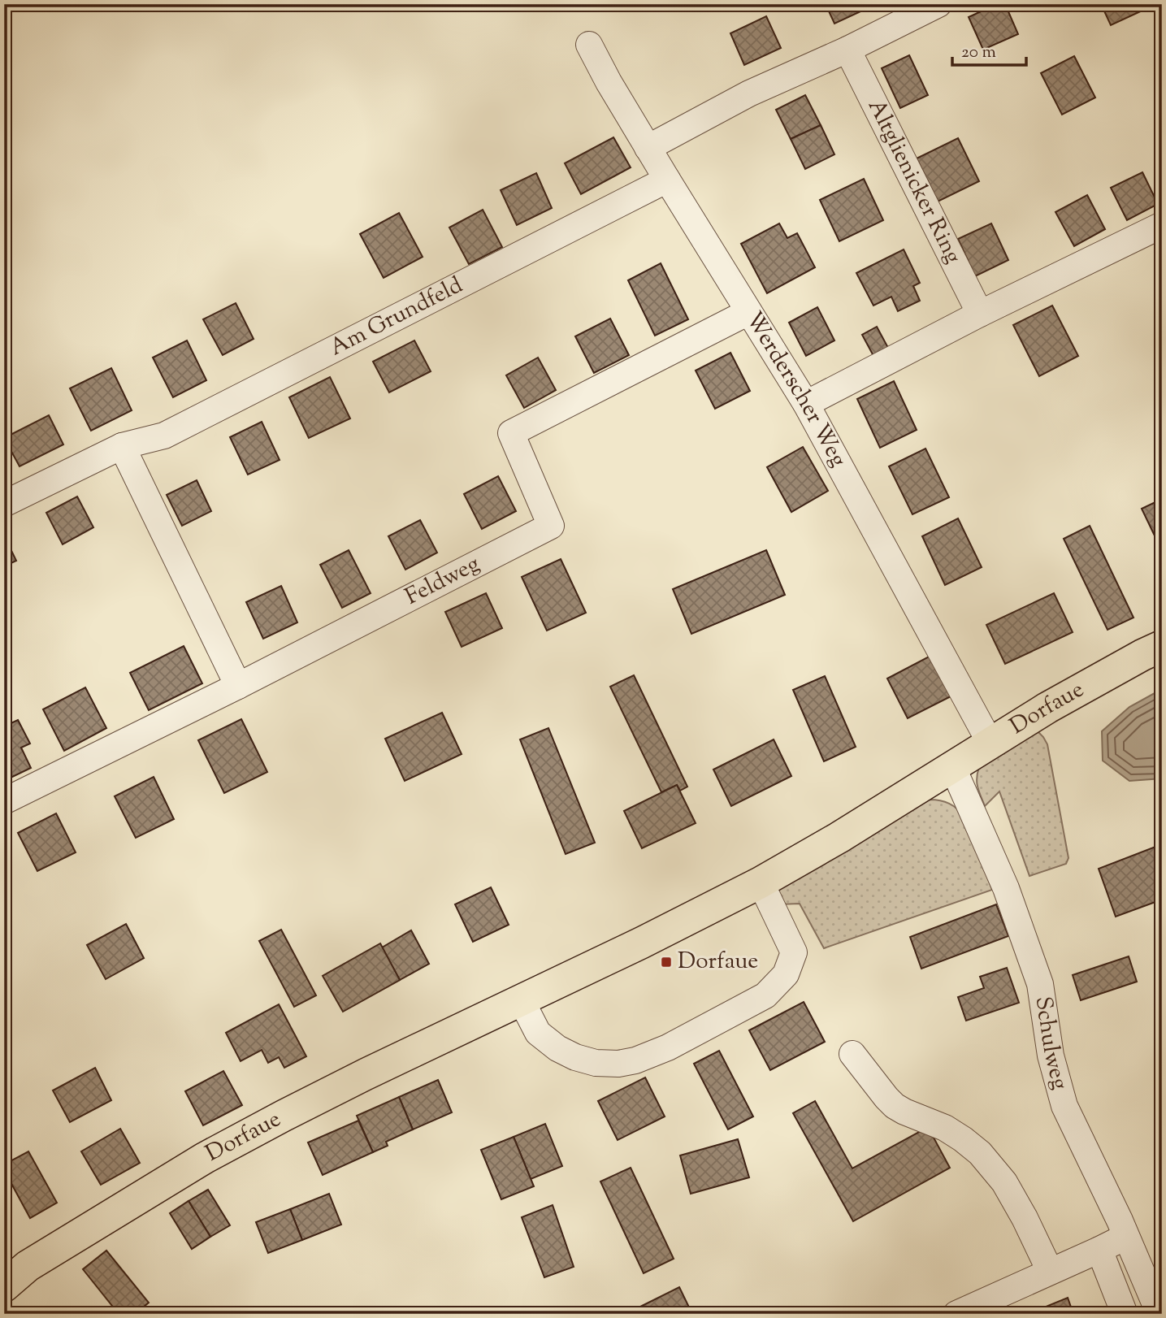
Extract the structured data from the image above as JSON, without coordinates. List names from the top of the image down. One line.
{"streets":{"main road":["Dorfaue"],"street":["Altglienicker Ring","Am Grundfeld","Werderscher Weg","Feldweg","Schulweg"]},"crossings":[["Am Grundfeld","Werderscher Weg"],["Werderscher Weg","Feldweg"],["Werderscher Weg","Dorfaue"],["Dorfaue","Schulweg"]],"places":{"transit":["Dorfaue"]},"scale_bar":"20 m"}
